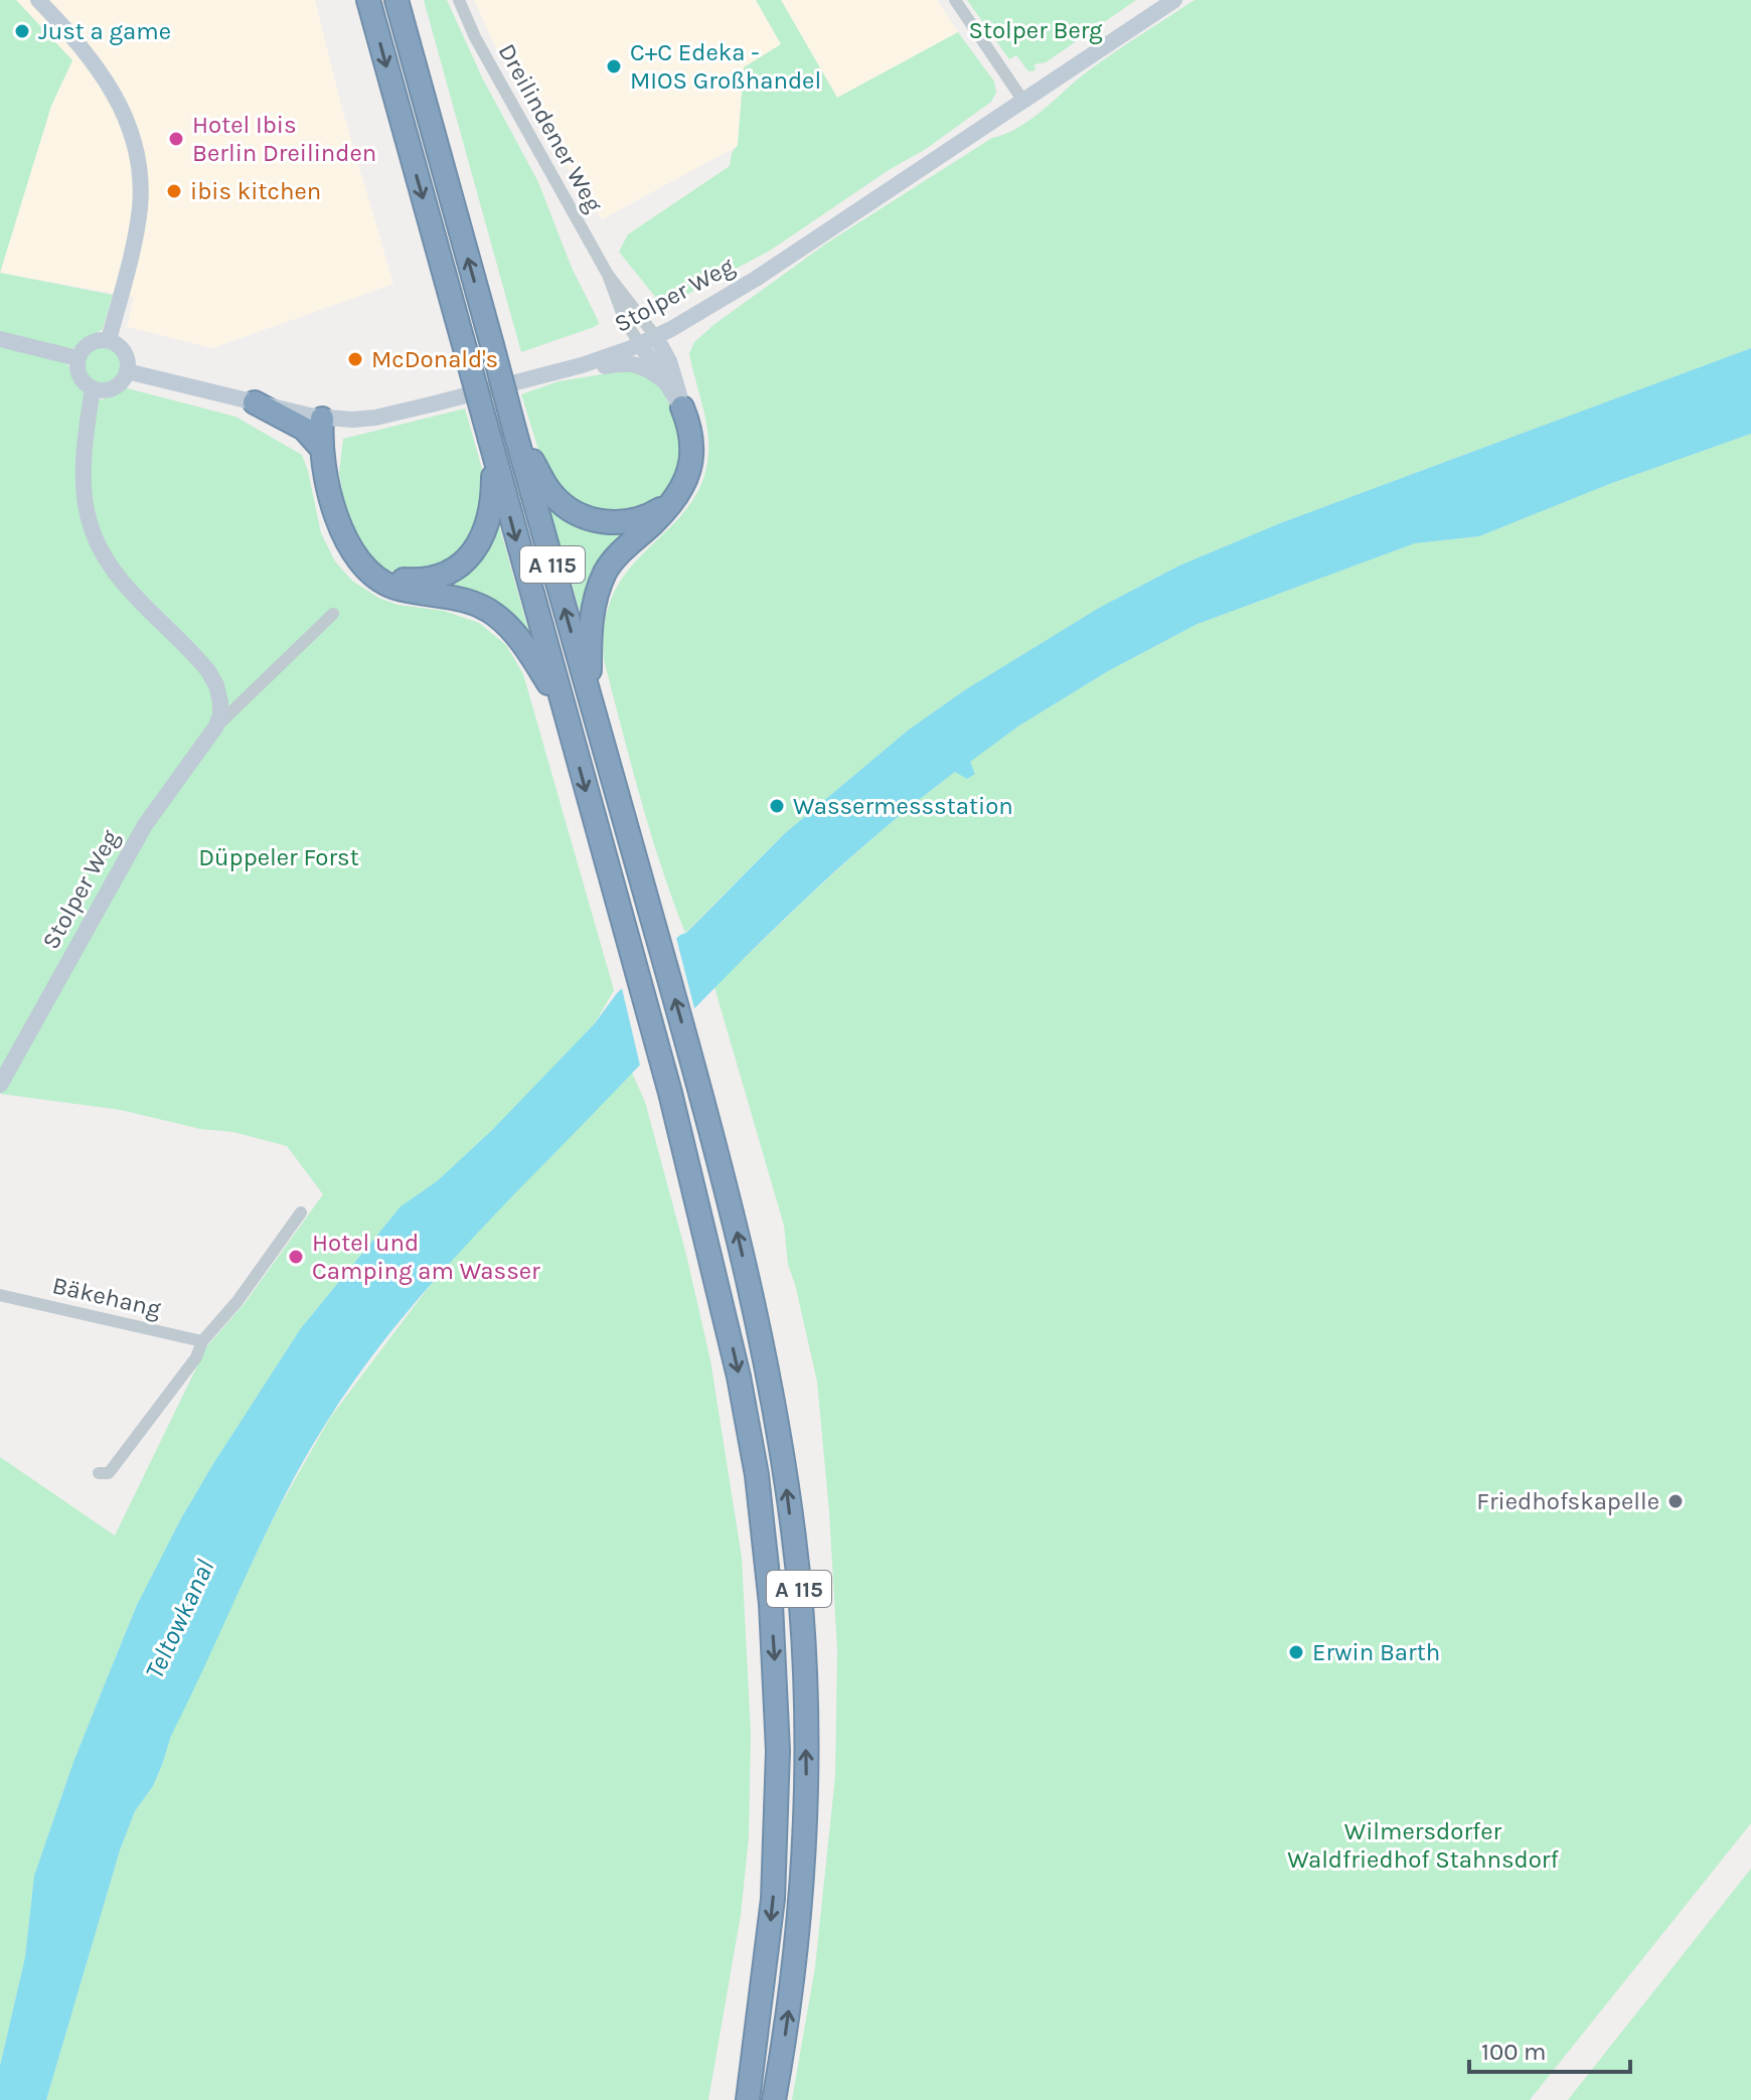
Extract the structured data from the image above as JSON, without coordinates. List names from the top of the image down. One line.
{"streets":{"highway":["A 115"],"street":["Dreilindener Weg","Stolper Weg","Bäkehang"]},"crossings":[["Dreilindener Weg","Stolper Weg"]],"water":["Teltowkanal"],"parks":["Stolper Berg","Düppeler Forst","Wilmersdorfer Waldfriedhof Stahnsdorf"],"places":["Just a game","C+C Edeka - MIOS Großhandel","Hotel Ibis Berlin Dreilinden","ibis kitchen","McDonald's","Wassermessstation","Hotel und Camping am Wasser","Friedhofskapelle","Erwin Barth"],"scale_bar":"100 m"}
